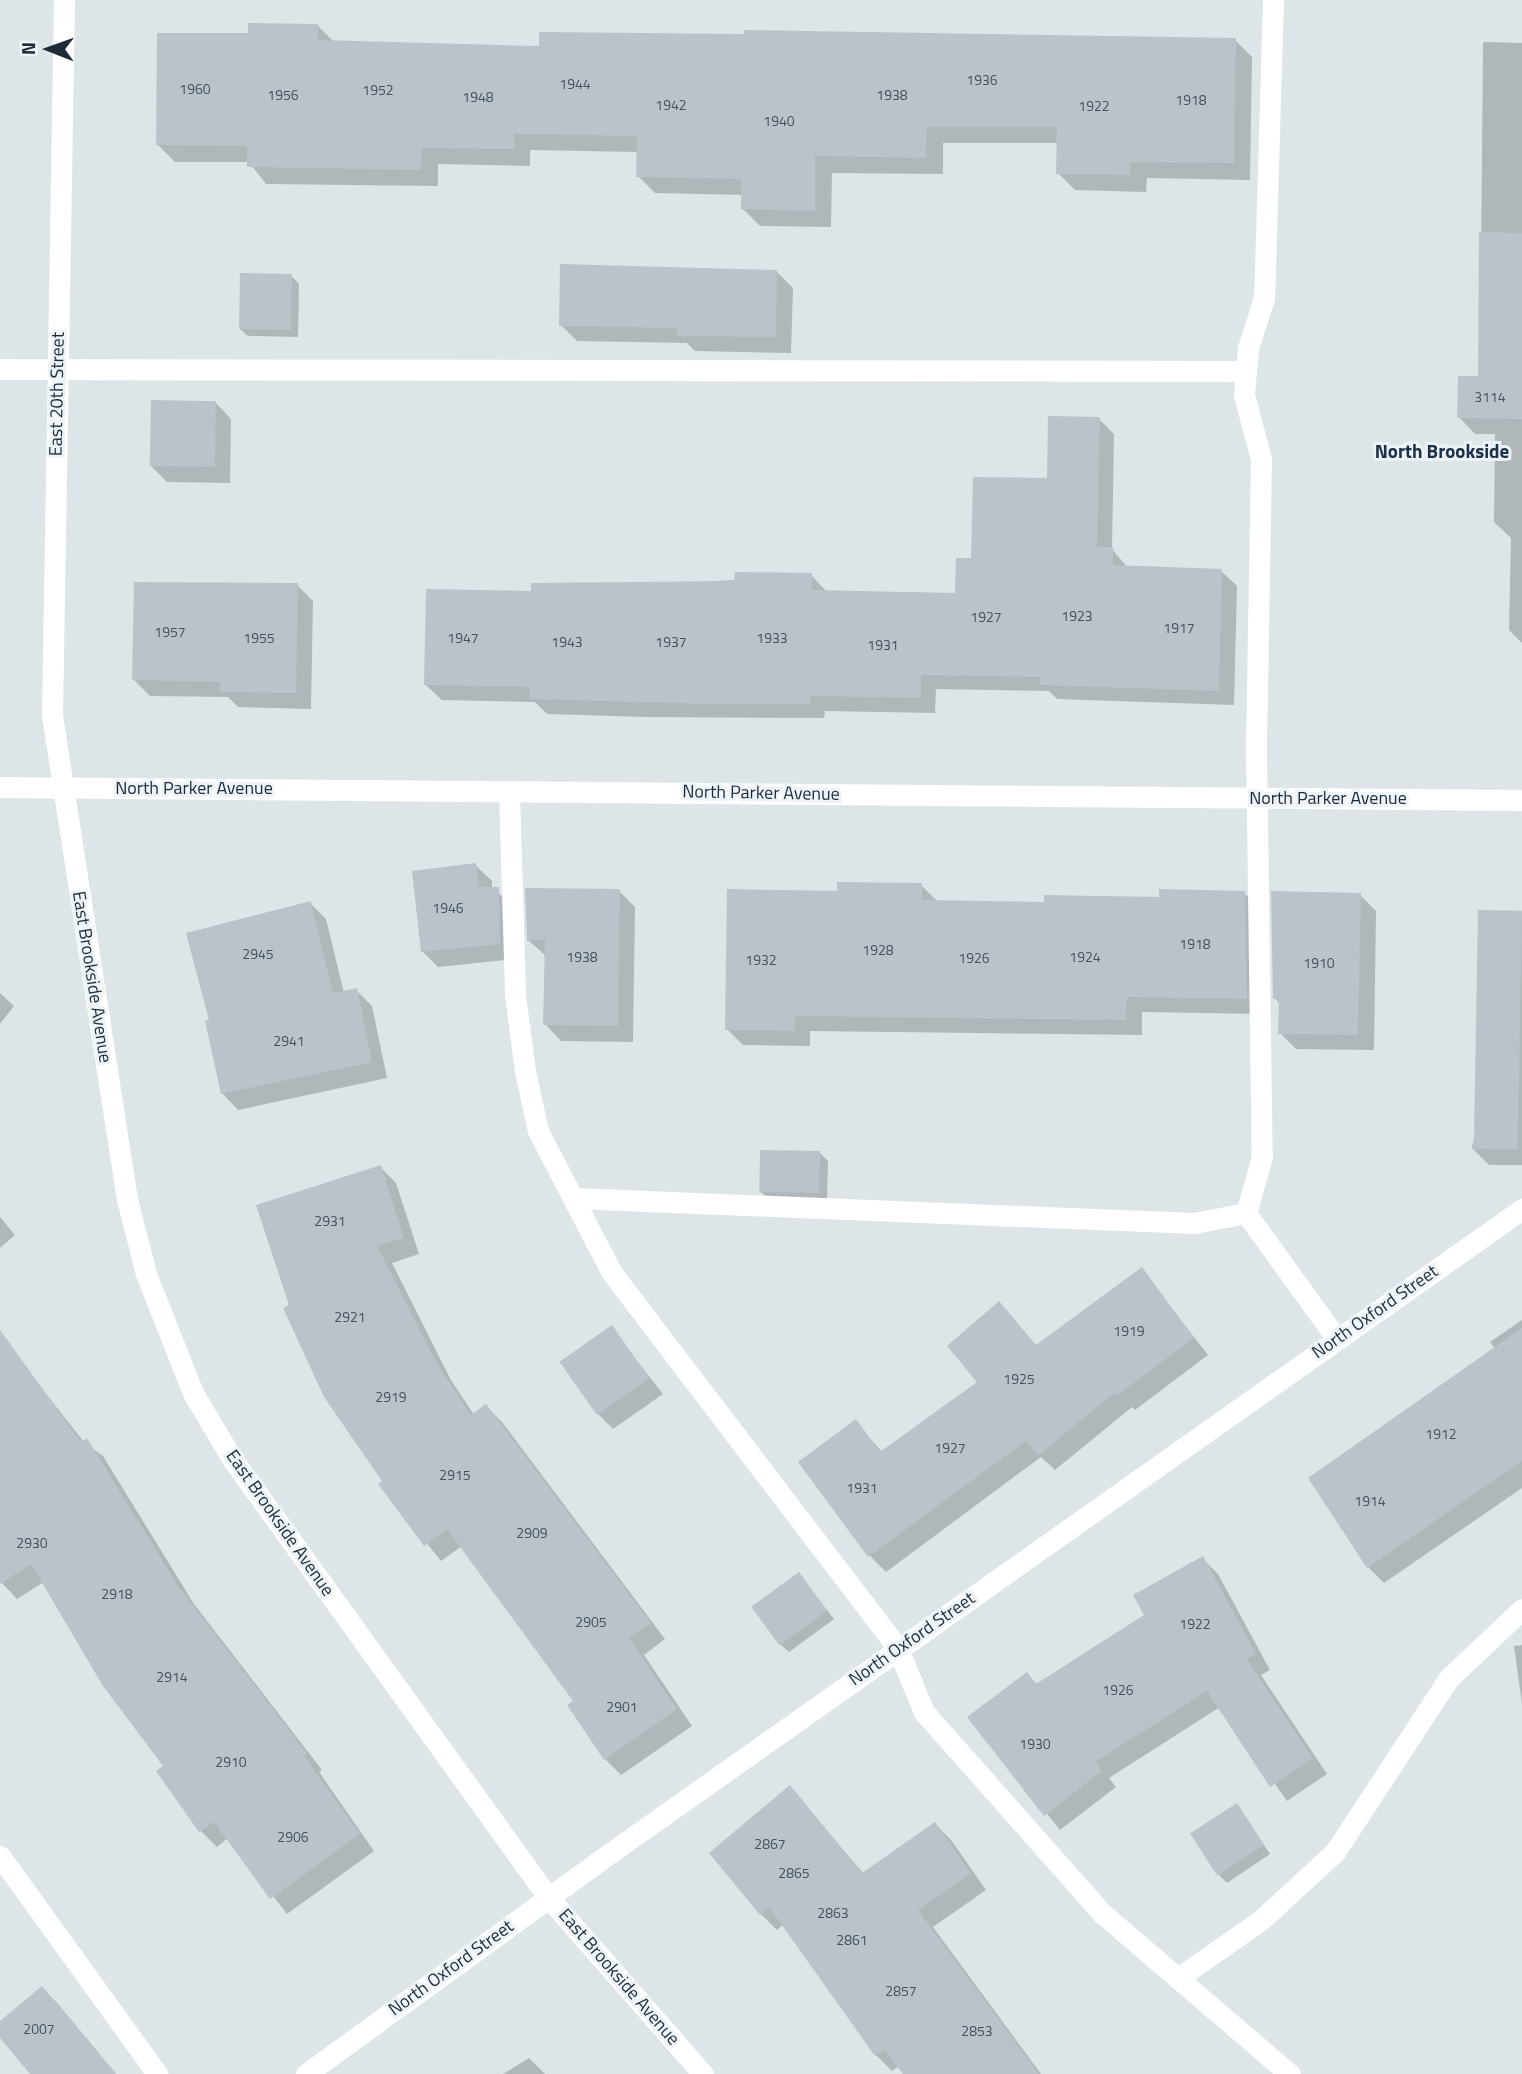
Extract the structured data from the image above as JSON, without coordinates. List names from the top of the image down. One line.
{"streets":{"street":["East 20th Street","North Parker Avenue","East Brookside Avenue","North Oxford Street"]},"crossings":[["East 20th Street","North Parker Avenue"],["East 20th Street","East Brookside Avenue"],["North Parker Avenue","East Brookside Avenue"],["East Brookside Avenue","North Oxford Street"]],"districts":["North Brookside"],"house_numbers":["1936","1944","1960","1952","1956","1938","1948","1918","1942","1922","1940","3114","1923","1927","1917","1957","1955","1947","1933","1943","1937","1931","1946","1918","1928","2945","1938","1924","1926","1932","1910","2941","2931","2921","1919","1925","2919","1912","1927","2915","1931","1914","2909","2930","2918","2905","1922","2914","1926","2901","1930","2910","2906","2867","2865","2863","2861","2857","2007","2853"],"north":"left"}
